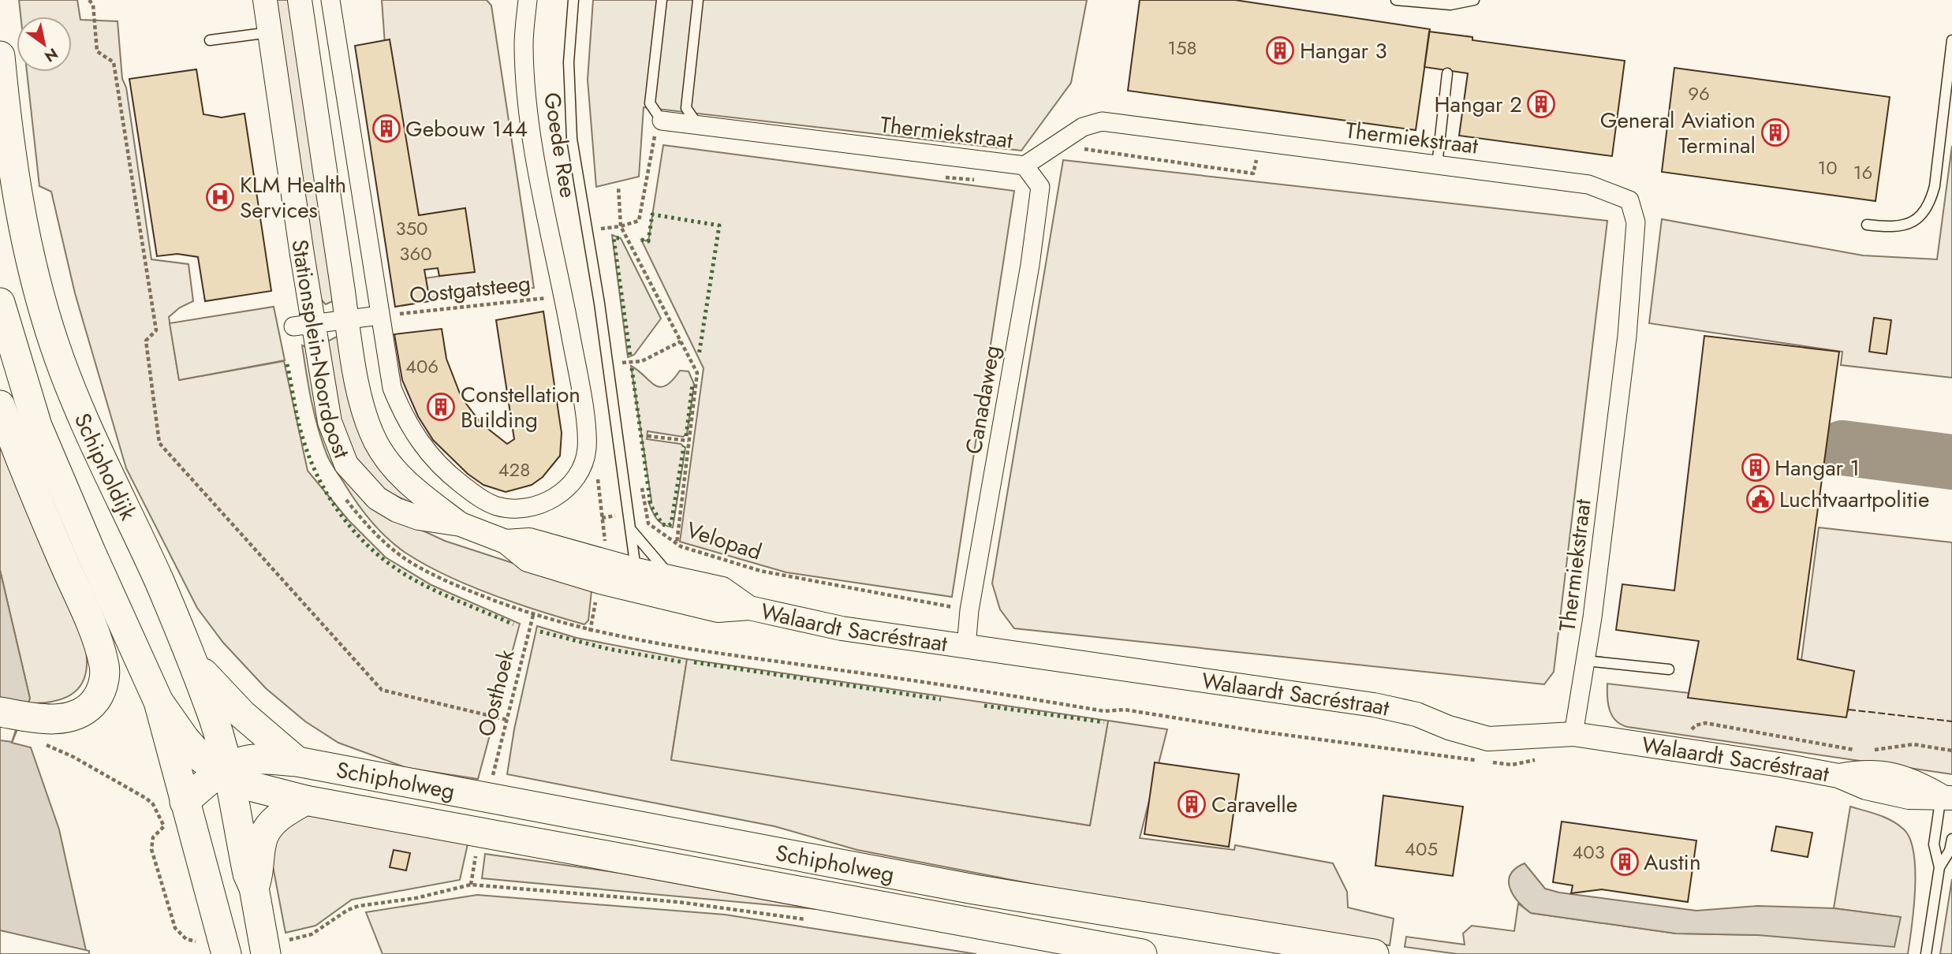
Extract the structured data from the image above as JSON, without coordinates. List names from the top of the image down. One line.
{"streets":{"main road":["Schipholdijk","Schipholweg"],"street":["Thermiekstraat","Goede Ree","Stationsplein-Noordoost","Canadaweg","Walaardt Sacréstraat"],"path":["Oostgatsteeg","Velopad","Oosthoek"]},"crossings":[["Thermiekstraat","Canadaweg"],["Thermiekstraat","Walaardt Sacréstraat"],["Goede Ree","Oostgatsteeg"],["Oostgatsteeg","Stationsplein-Noordoost"],["Stationsplein-Noordoost","Walaardt Sacréstraat"],["Canadaweg","Velopad"],["Canadaweg","Walaardt Sacréstraat"],["Schipholdijk","Schipholweg"],["Walaardt Sacréstraat","Oosthoek"]],"places":{"building":["Hangar 3","Hangar 2","Gebouw 144","General Aviation Terminal","Constellation Building","Hangar 1","Caravelle","Austin"],"hospital":["KLM Health Services"],"public building":["Luchtvaartpolitie"]},"house_numbers":["158","96","10","16","350","360","406","428","405","403"],"north":"bottom right"}
